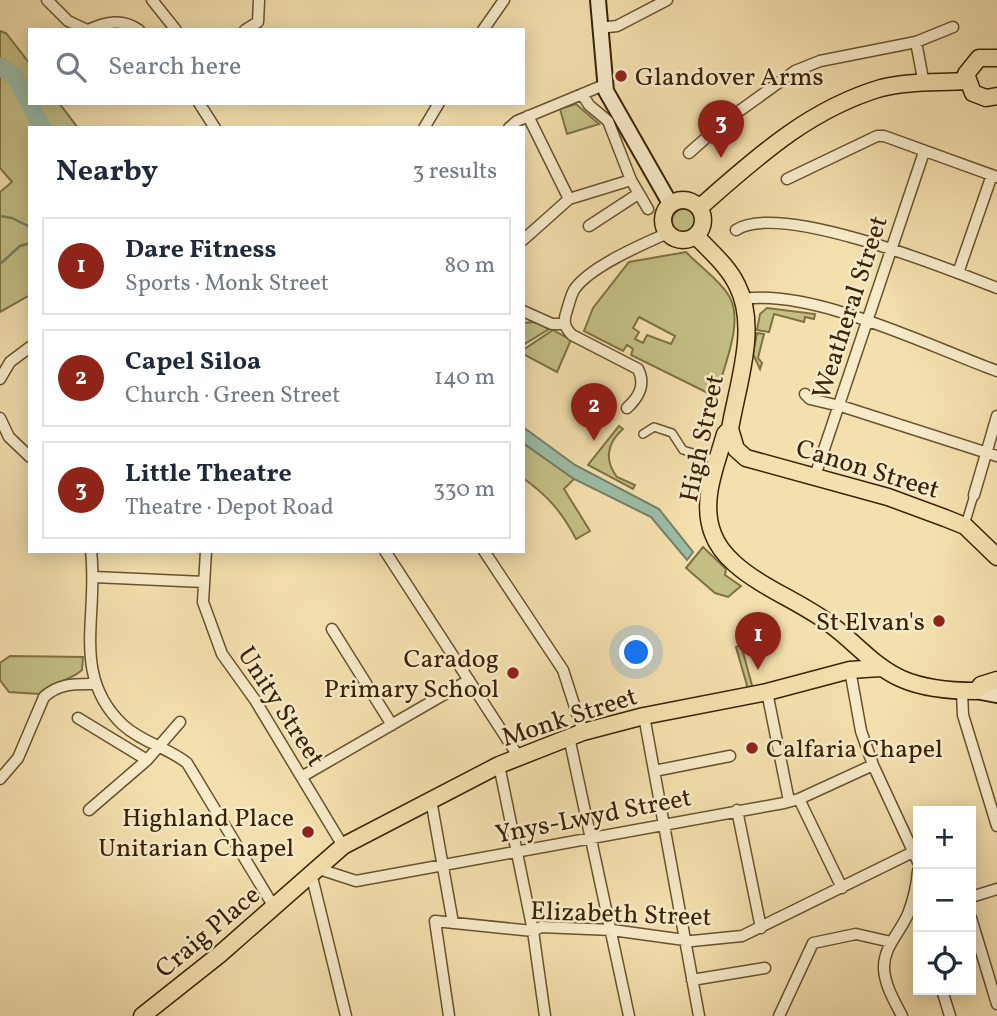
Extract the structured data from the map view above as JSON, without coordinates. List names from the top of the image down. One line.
{"streets":{"main road":["High Street","Canon Street","Monk Street","Craig Place"],"street":["Weatheral Street","Unity Street","Ynys-Lwyd Street","Elizabeth Street"]},"crossings":[["Weatheral Street","Canon Street"],["High Street","Canon Street"],["High Street","Monk Street"],["Unity Street","Monk Street"],["Monk Street","Ynys-Lwyd Street"],["Monk Street","Craig Place"],["Ynys-Lwyd Street","Craig Place"]],"places":["Glandover Arms","St Elvan's","Caradog Primary School","Calfaria Chapel","Highland Place Unitarian Chapel"],"page":{"search":"Search here","pins":["3","2","1"],"heading":["Nearby","3 results"],"list":[{"mark":"1","name":"Dare Fitness","note":"Sports · Monk Street","value":"80 m"},{"mark":"2","name":"Capel Siloa","note":"Church · Green Street","value":"140 m"},{"mark":"3","name":"Little Theatre","note":"Theatre · Depot Road","value":"330 m"}],"map_buttons":["+","−"]}}
